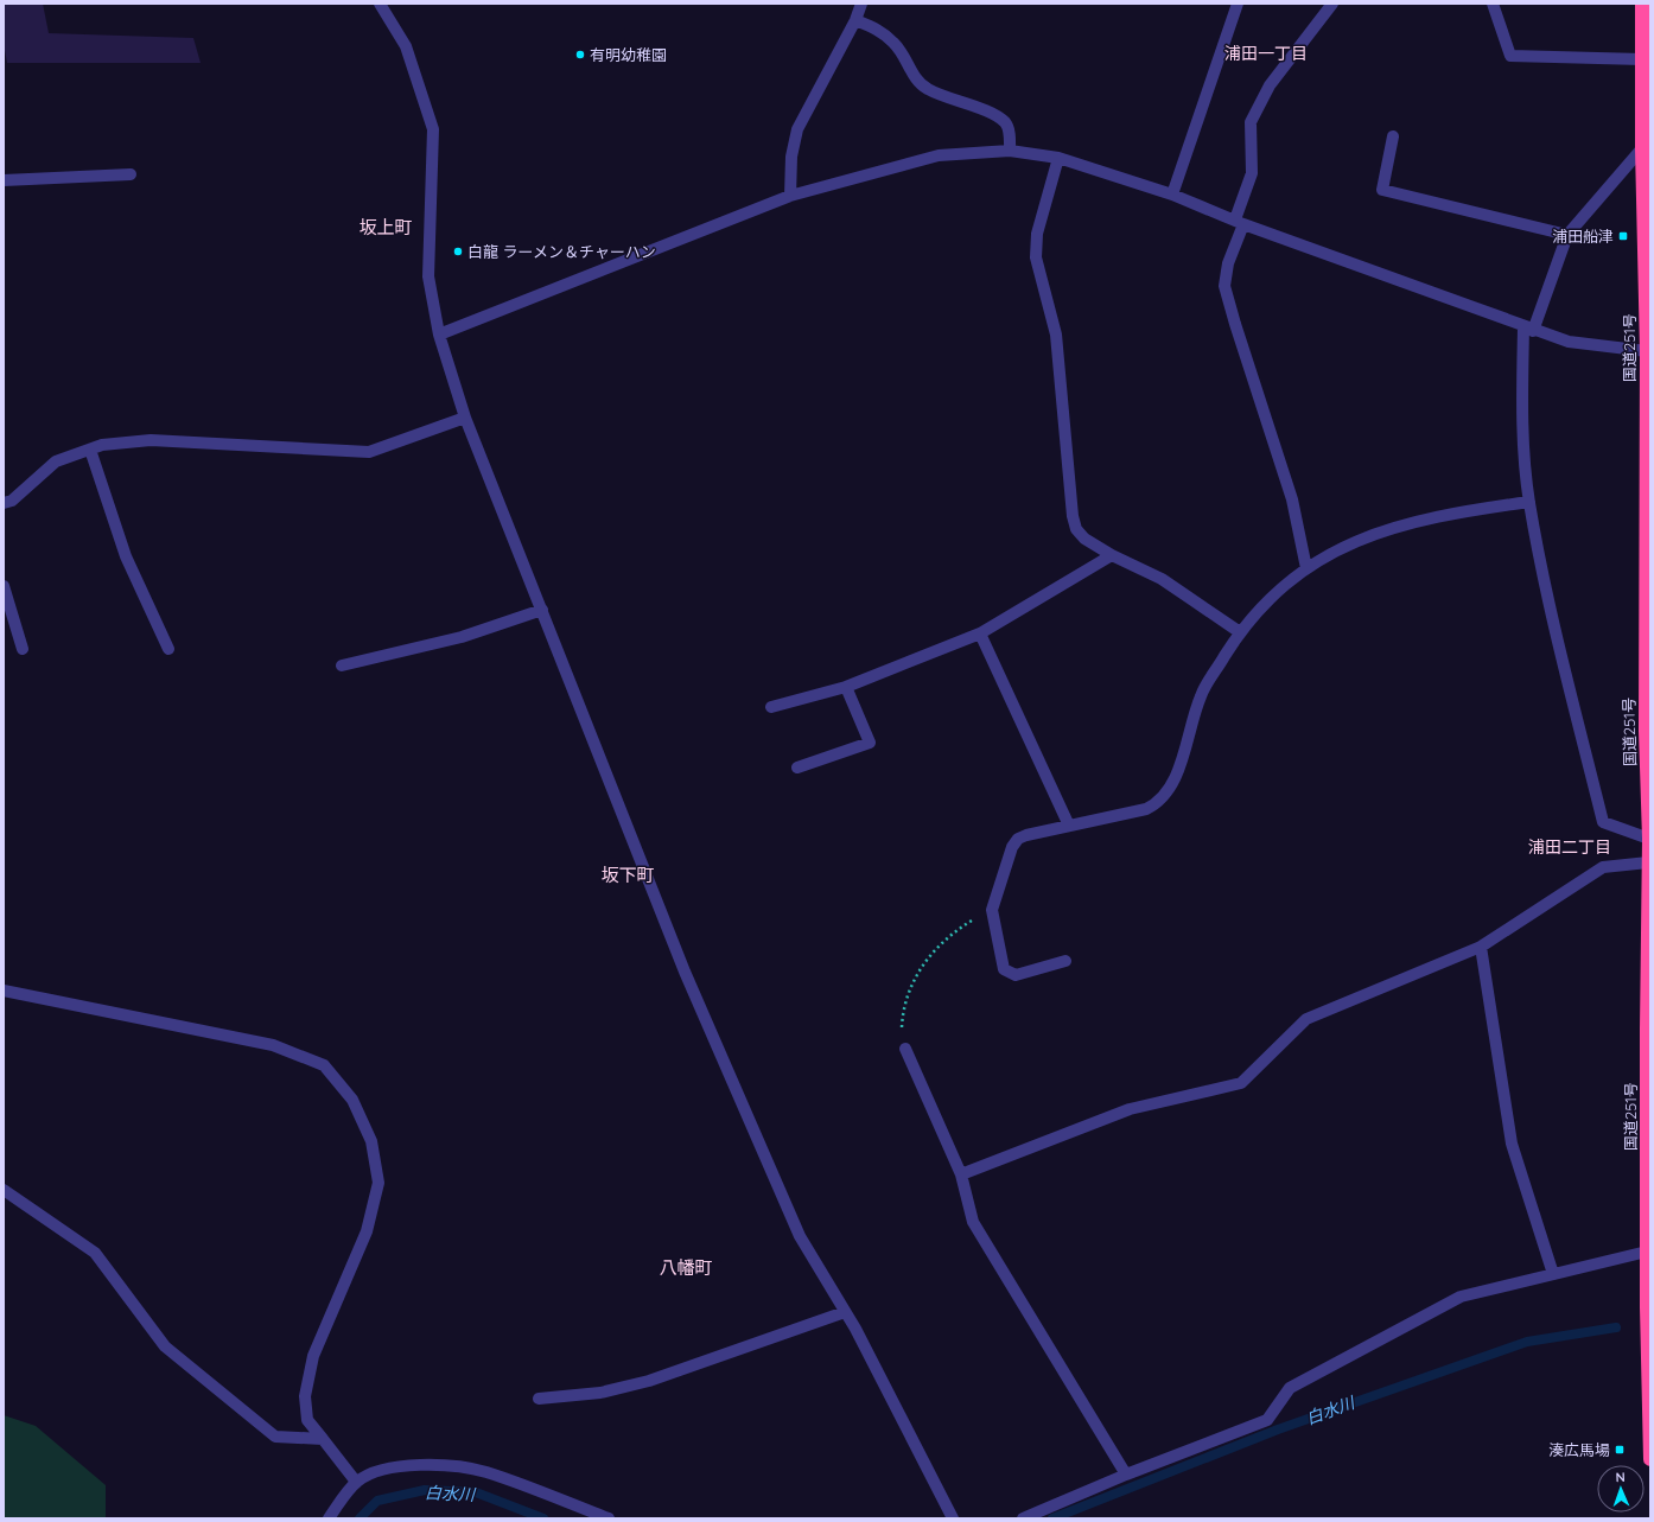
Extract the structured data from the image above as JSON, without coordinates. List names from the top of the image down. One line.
{"streets":{"highway":["国道251号"]},"districts":["浦田一丁目","坂上町","浦田二丁目","坂下町","八幡町"],"water":["白水川"],"places":{"other":["有明幼稚園","白龍 ラーメン＆チャーハン"],"transit":["浦田船津","湊広馬場"]},"north":"top"}
